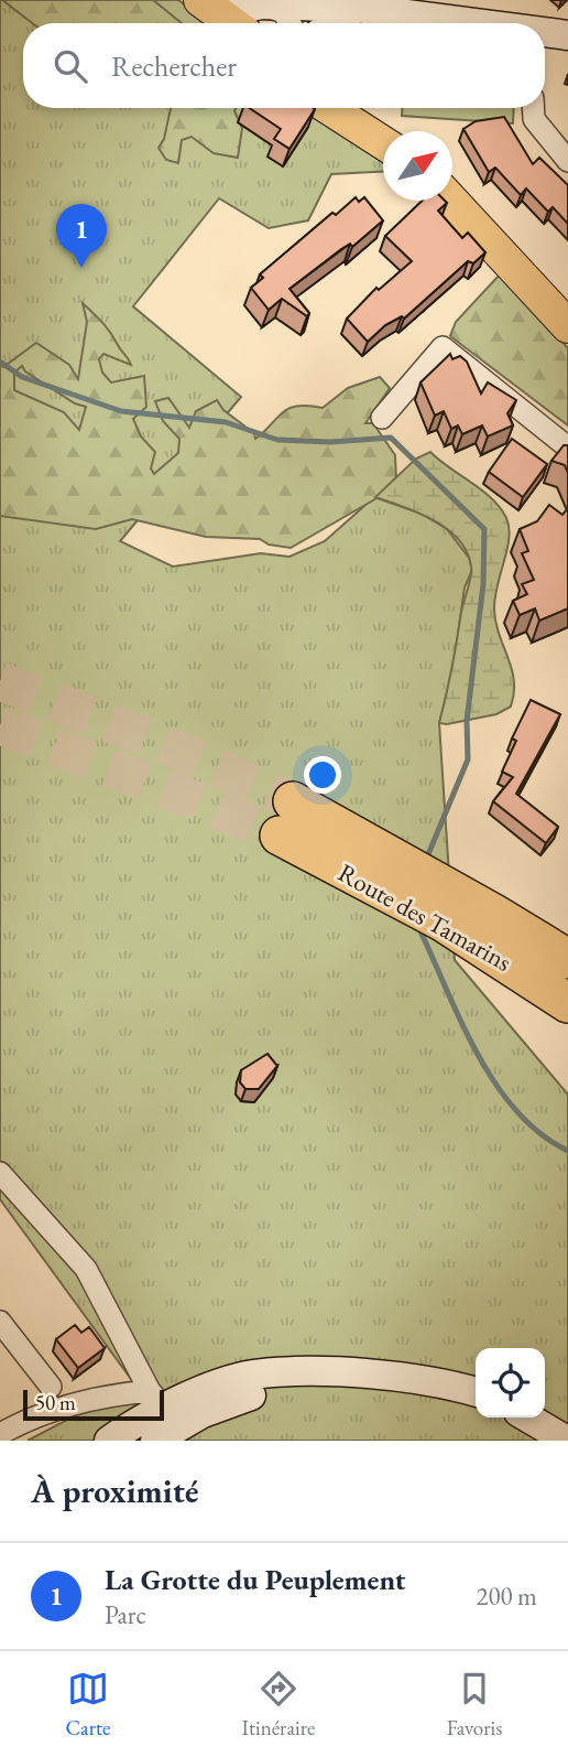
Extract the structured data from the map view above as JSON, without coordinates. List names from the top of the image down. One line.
{"streets":{"highway":["Route des Tamarins"]},"scale_bar":"50 m","north":"top right","page":{"search":"Rechercher","pins":"1","scale":"50 m","heading":"À proximité","list":[{"mark":"1","name":"La Grotte du Peuplement","note":"Parc","value":"200 m"}],"nav":["Carte","Itinéraire","Favoris"]}}
